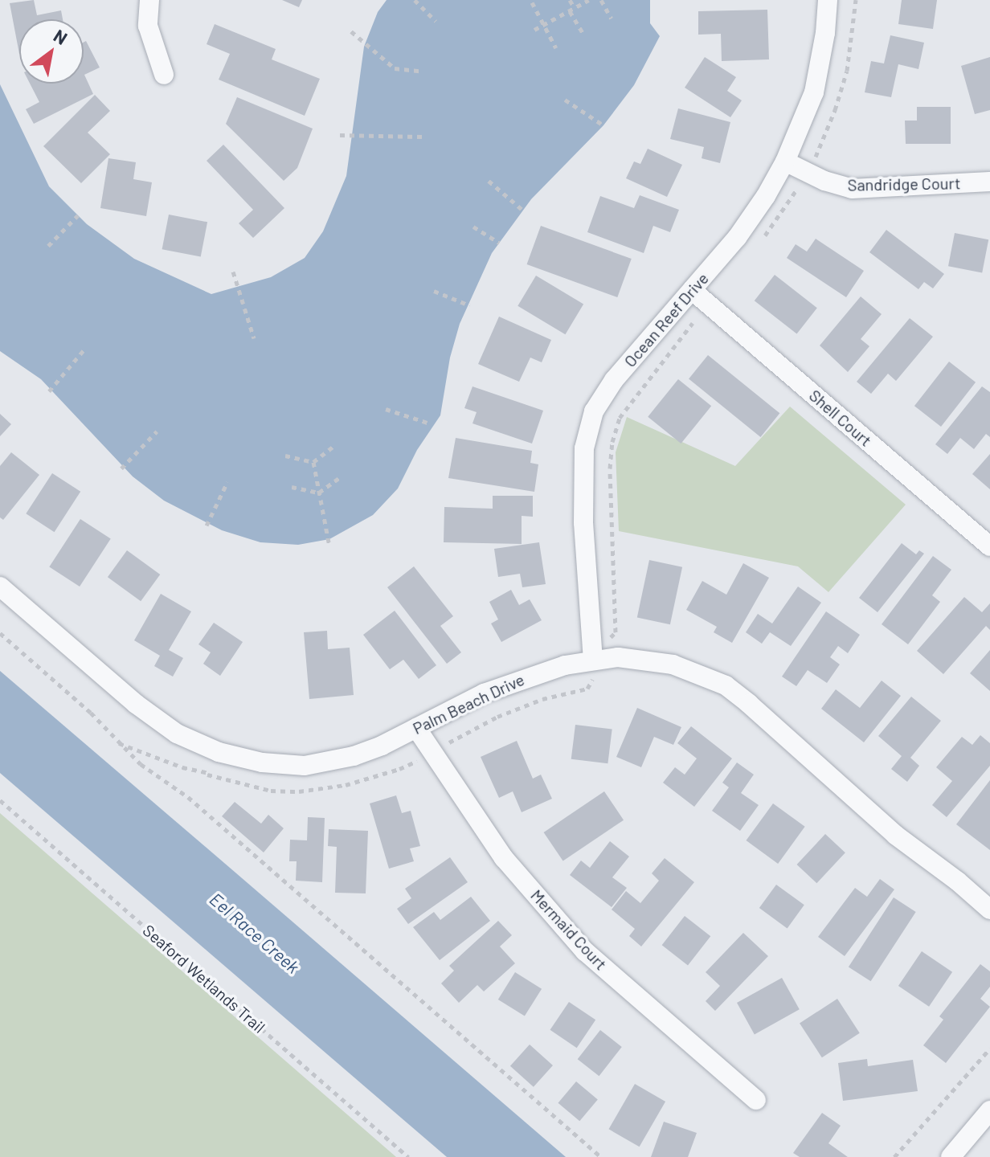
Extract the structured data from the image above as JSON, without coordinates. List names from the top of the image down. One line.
{"streets":{"street":["Sandridge Court","Ocean Reef Drive","Shell Court","Palm Beach Drive","Mermaid Court"],"path":["Seaford Wetlands Trail"]},"crossings":[["Sandridge Court","Ocean Reef Drive"],["Ocean Reef Drive","Shell Court"],["Ocean Reef Drive","Palm Beach Drive"],["Palm Beach Drive","Mermaid Court"]],"water":["Eel Race Creek"],"north":"top right"}
